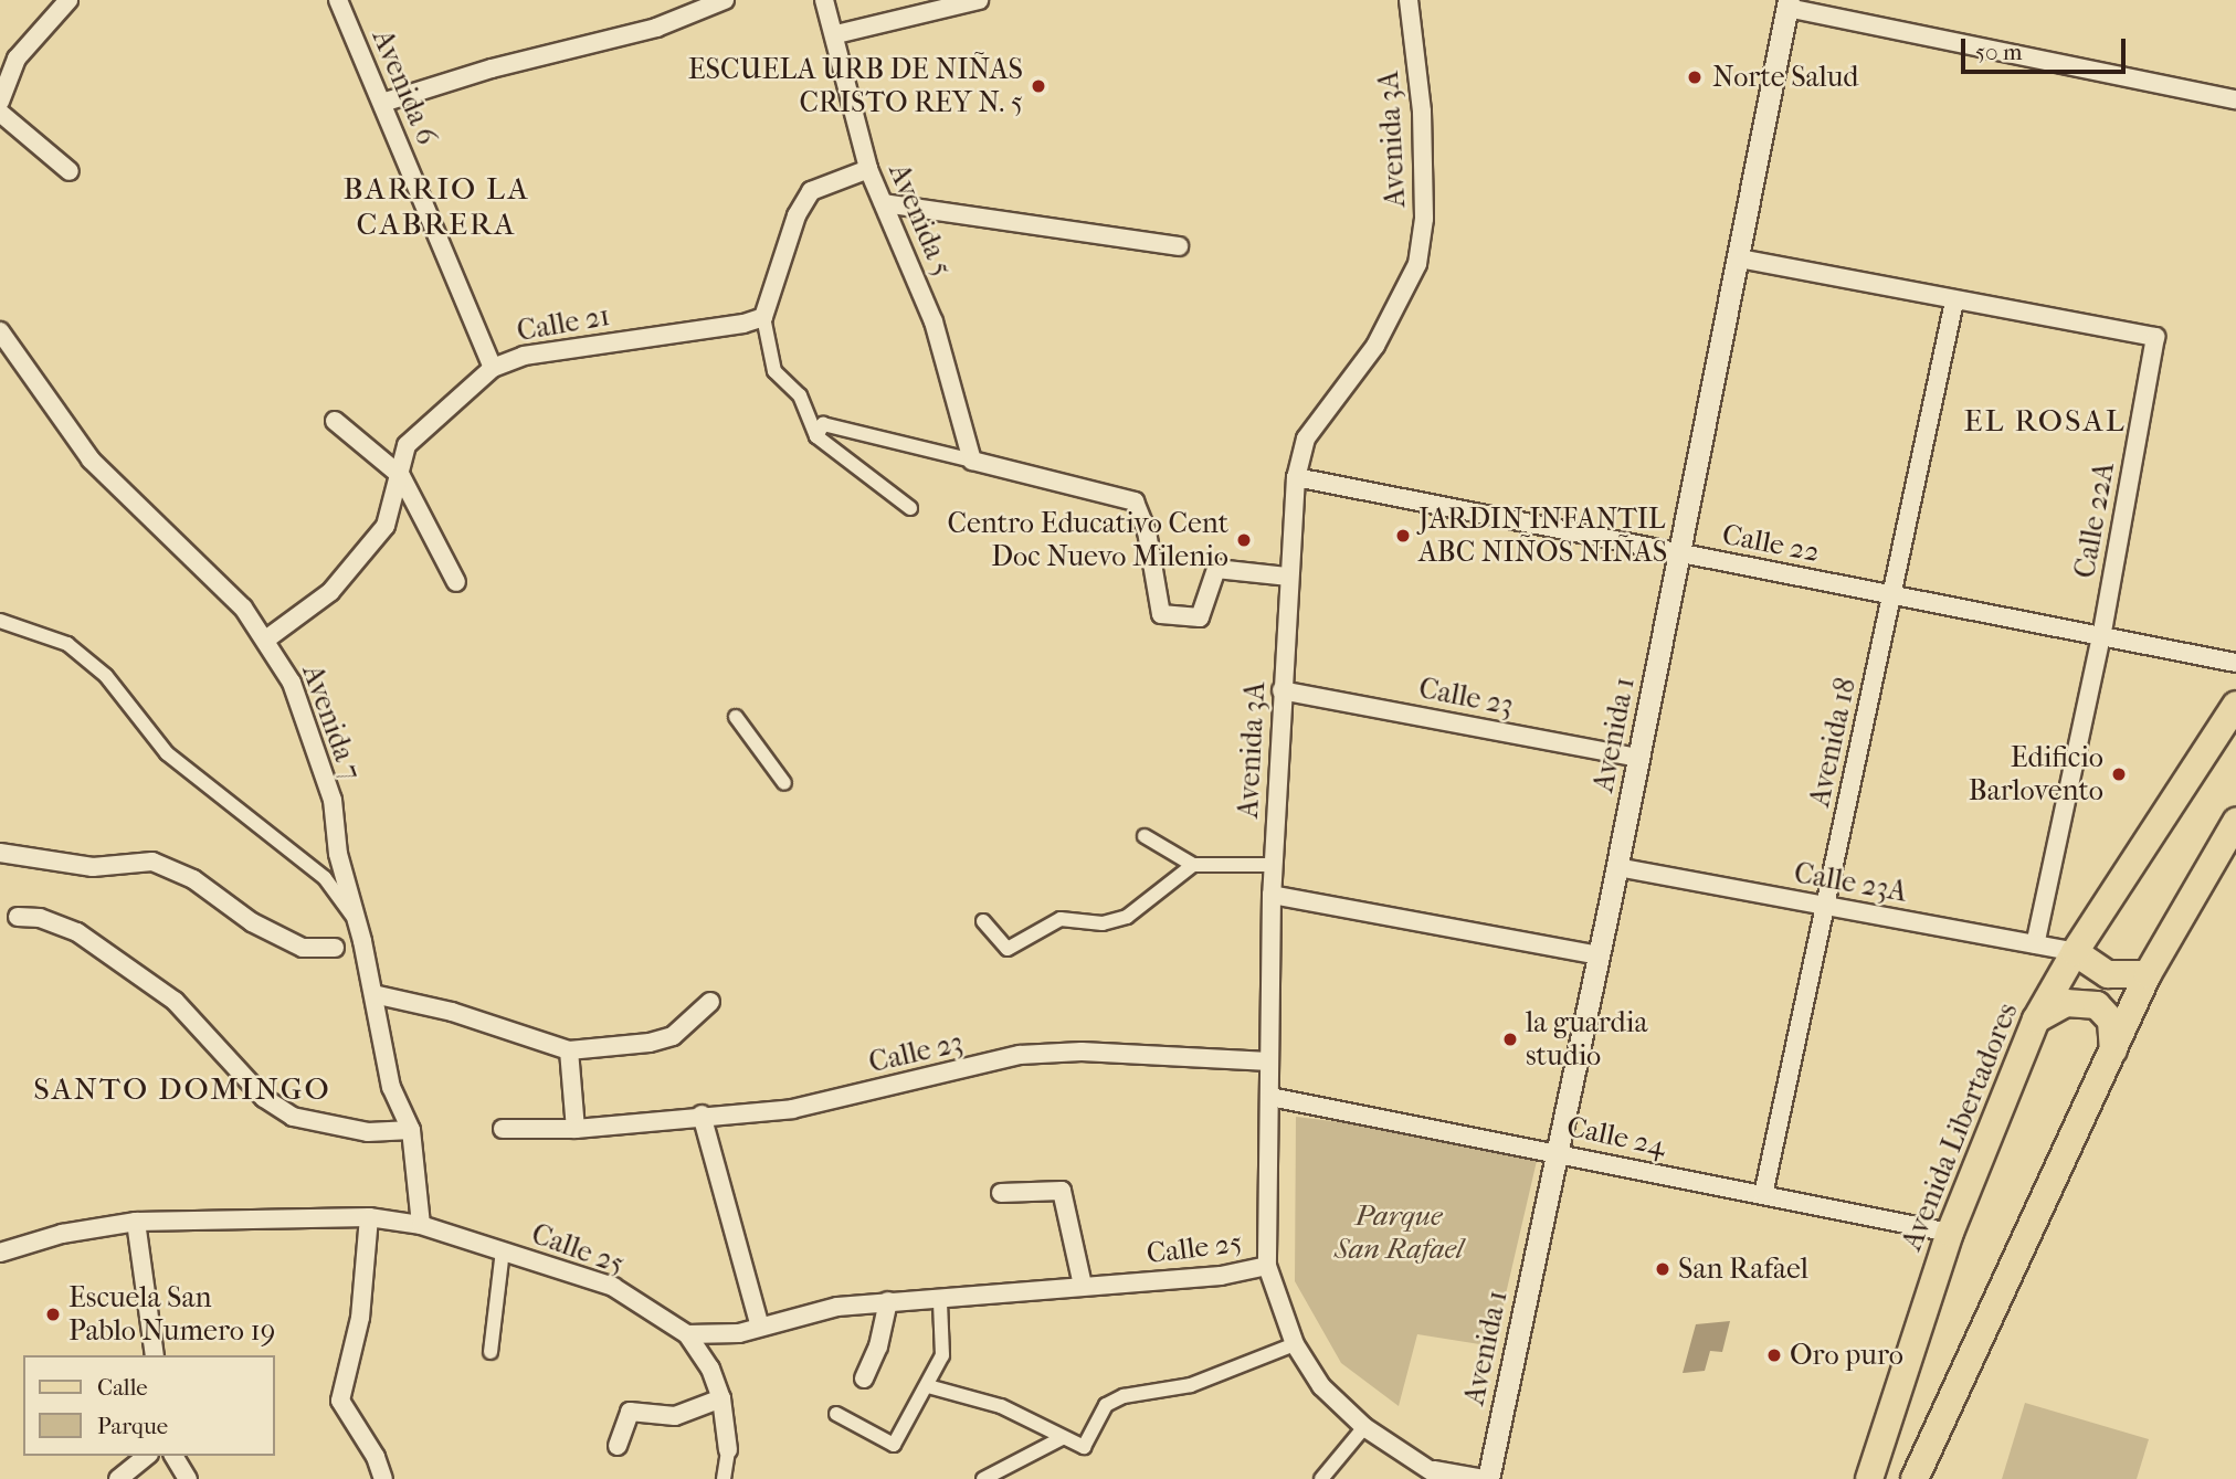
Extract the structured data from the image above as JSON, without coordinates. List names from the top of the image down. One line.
{"streets":{"main road":["Avenida Libertadores"],"street":["Avenida 6","Avenida 3A","Avenida 5","Calle 21","Calle 22A","Calle 22","Calle 23","Avenida 7","Avenida 1","Avenida 18","Calle 23A","Calle 24","Calle 25"]},"crossings":[["Avenida 6","Calle 21"],["Avenida 3A","Calle 22"],["Avenida 3A","Calle 23"],["Avenida 3A","Avenida 1"],["Avenida 3A","Calle 24"],["Avenida 3A","Calle 25"],["Calle 21","Avenida 7"],["Calle 22A","Calle 22"],["Calle 22A","Avenida 1"],["Calle 22A","Avenida 18"],["Calle 22A","Calle 23A"],["Calle 22","Avenida 1"],["Calle 22","Avenida 18"],["Calle 23","Avenida 1"],["Avenida 7","Calle 25"],["Avenida 1","Calle 23A"],["Avenida 1","Calle 24"],["Avenida 18","Calle 23A"],["Avenida 18","Calle 24"],["Calle 23A","Avenida Libertadores"],["Avenida Libertadores","Calle 24"]],"districts":["BARRIO LA CABRERA","EL ROSAL","SANTO DOMINGO"],"parks":["Parque San Rafael"],"places":["Norte Salud","ESCUELA URB DE NIÑAS CRISTO REY N. 5","JARDIN INFANTIL ABC NIÑOS NIÑAS","Centro Educativo Cent Doc Nuevo Milenio","Edificio Barlovento","la guardia studio","San Rafael","Escuela San Pablo Numero 19","Oro puro"],"legend":["Calle","Parque"],"scale_bar":"50 m"}
